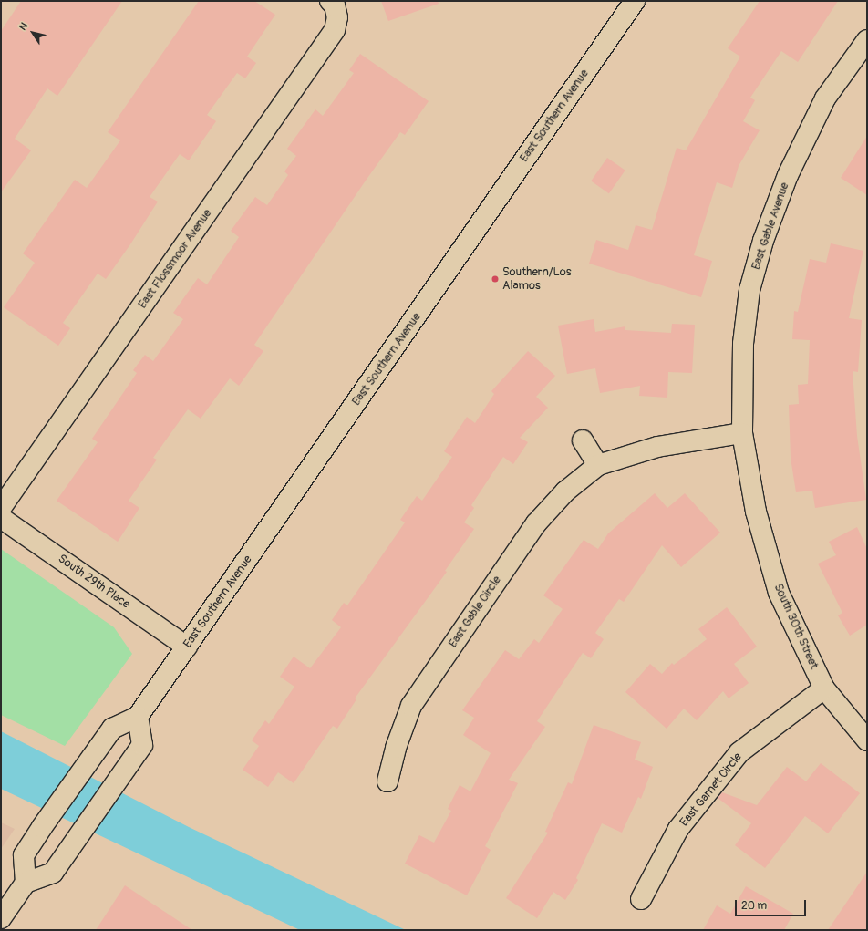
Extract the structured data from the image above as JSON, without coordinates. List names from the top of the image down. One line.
{"streets":{"street":["East Southern Avenue","East Gable Avenue","East Flossmoor Avenue","South 29th Place","East Gable Circle","South 30th Street","East Garnet Circle"]},"crossings":[["East Southern Avenue","South 29th Place"],["East Gable Avenue","East Gable Circle"],["East Gable Avenue","South 30th Street"],["East Gable Circle","South 30th Street"],["South 30th Street","East Garnet Circle"]],"places":["Southern/Los Alamos"],"scale_bar":"20 m","north":"top left"}
